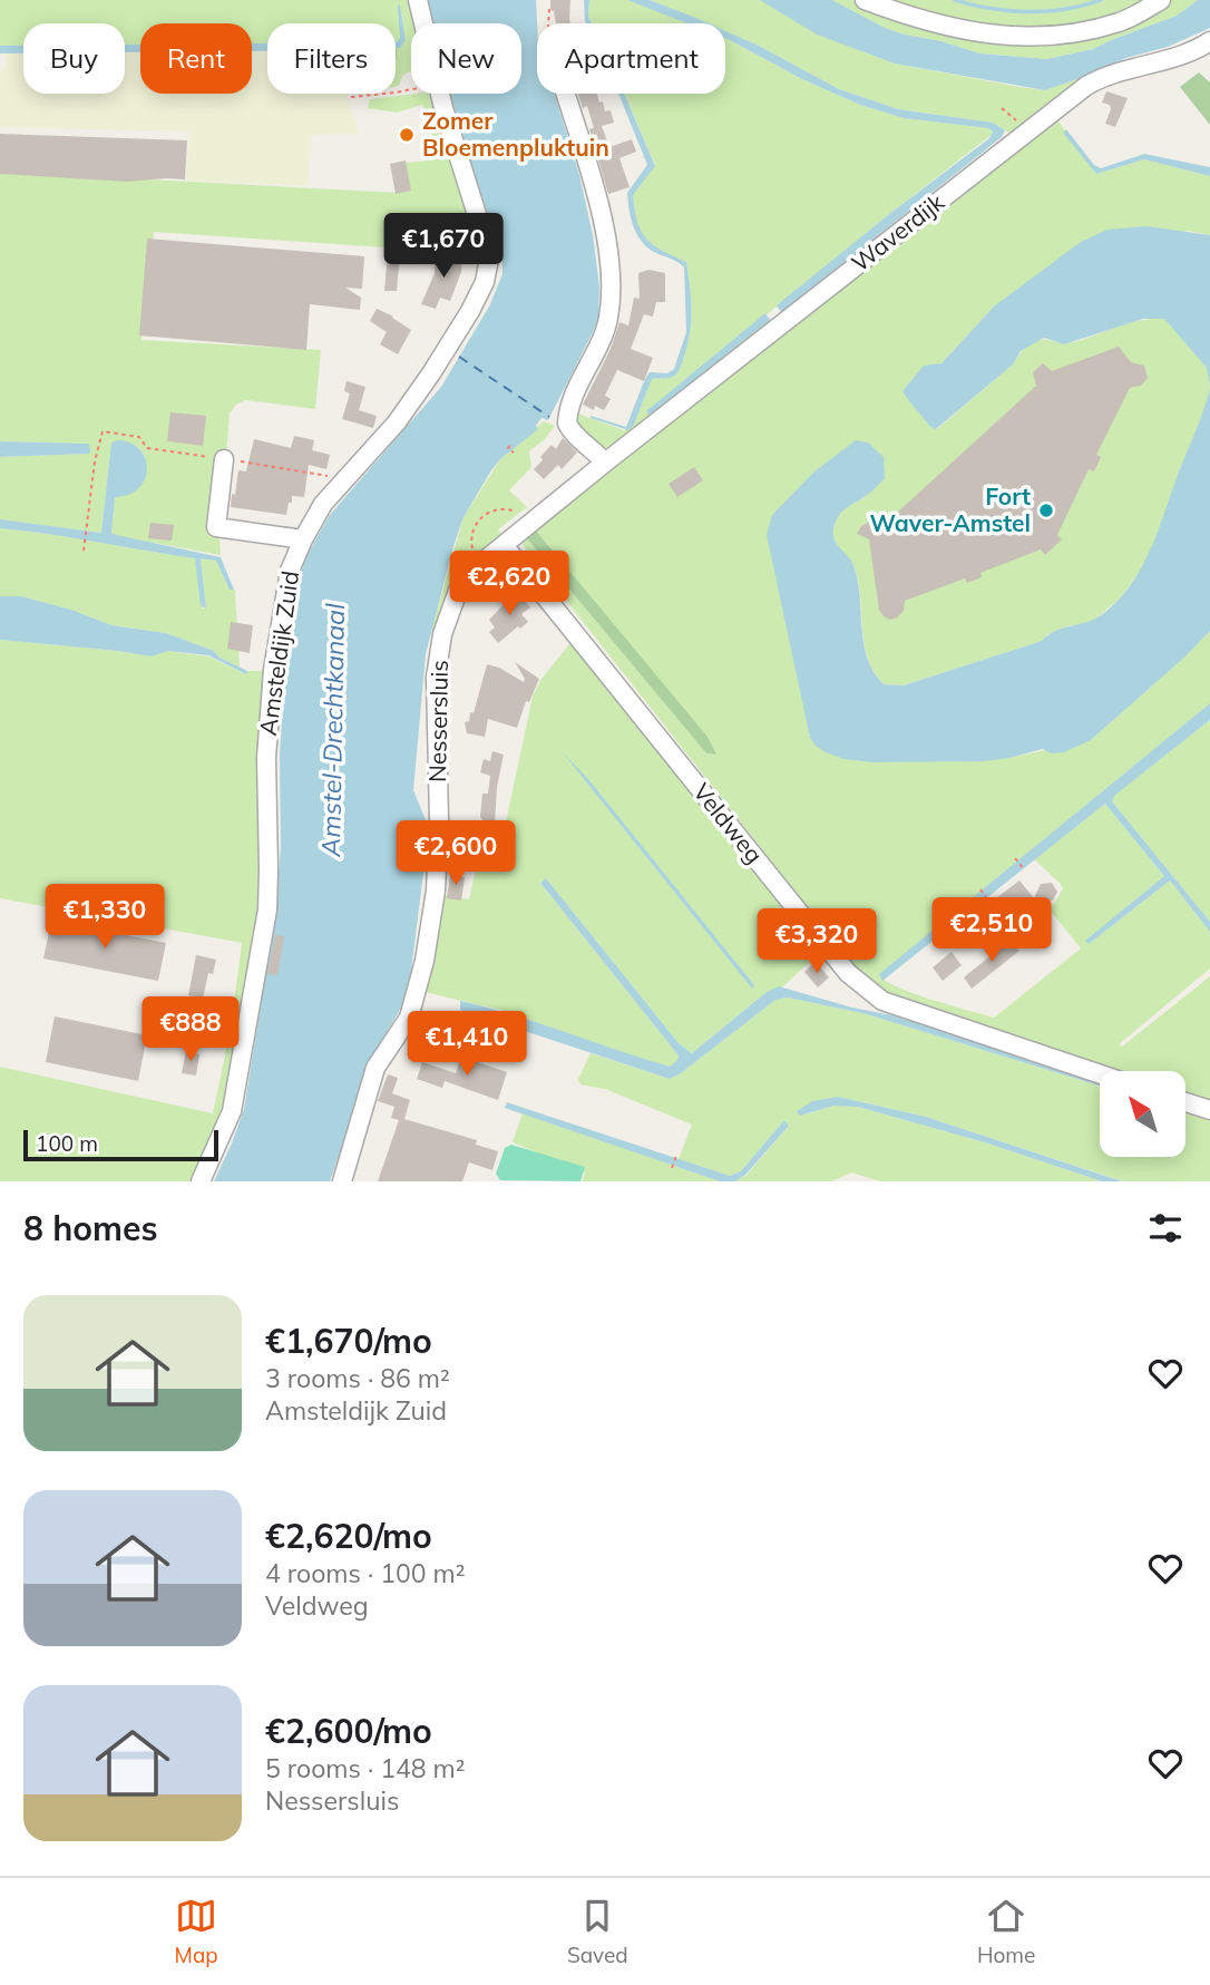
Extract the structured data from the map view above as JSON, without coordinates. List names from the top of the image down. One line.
{"streets":{"street":["Waverdijk","Amsteldijk Zuid","Nessersluis","Veldweg"]},"crossings":[["Waverdijk","Nessersluis"],["Nessersluis","Veldweg"]],"water":["Amstel-Drechtkanaal"],"places":["Zomer Bloemenpluktuin","Fort Waver-Amstel"],"scale_bar":"100 m","north":"top left","page":{"chip":["Buy","Rent","Filters","New","Apartment"],"price":["€1,670","€2,620","€2,600","€1,330","€2,510","€3,320","€888","€1,410"],"scale":"100 m","heading":"8 homes","list":[{"name":"€1,670/mo","note":"3 rooms · 86 m² · Amsteldijk Zuid"},{"name":"€2,620/mo","note":"4 rooms · 100 m² · Veldweg"},{"name":"€2,600/mo","note":"5 rooms · 148 m² · Nessersluis"}],"tabs":["Map","Saved","Home"]}}
